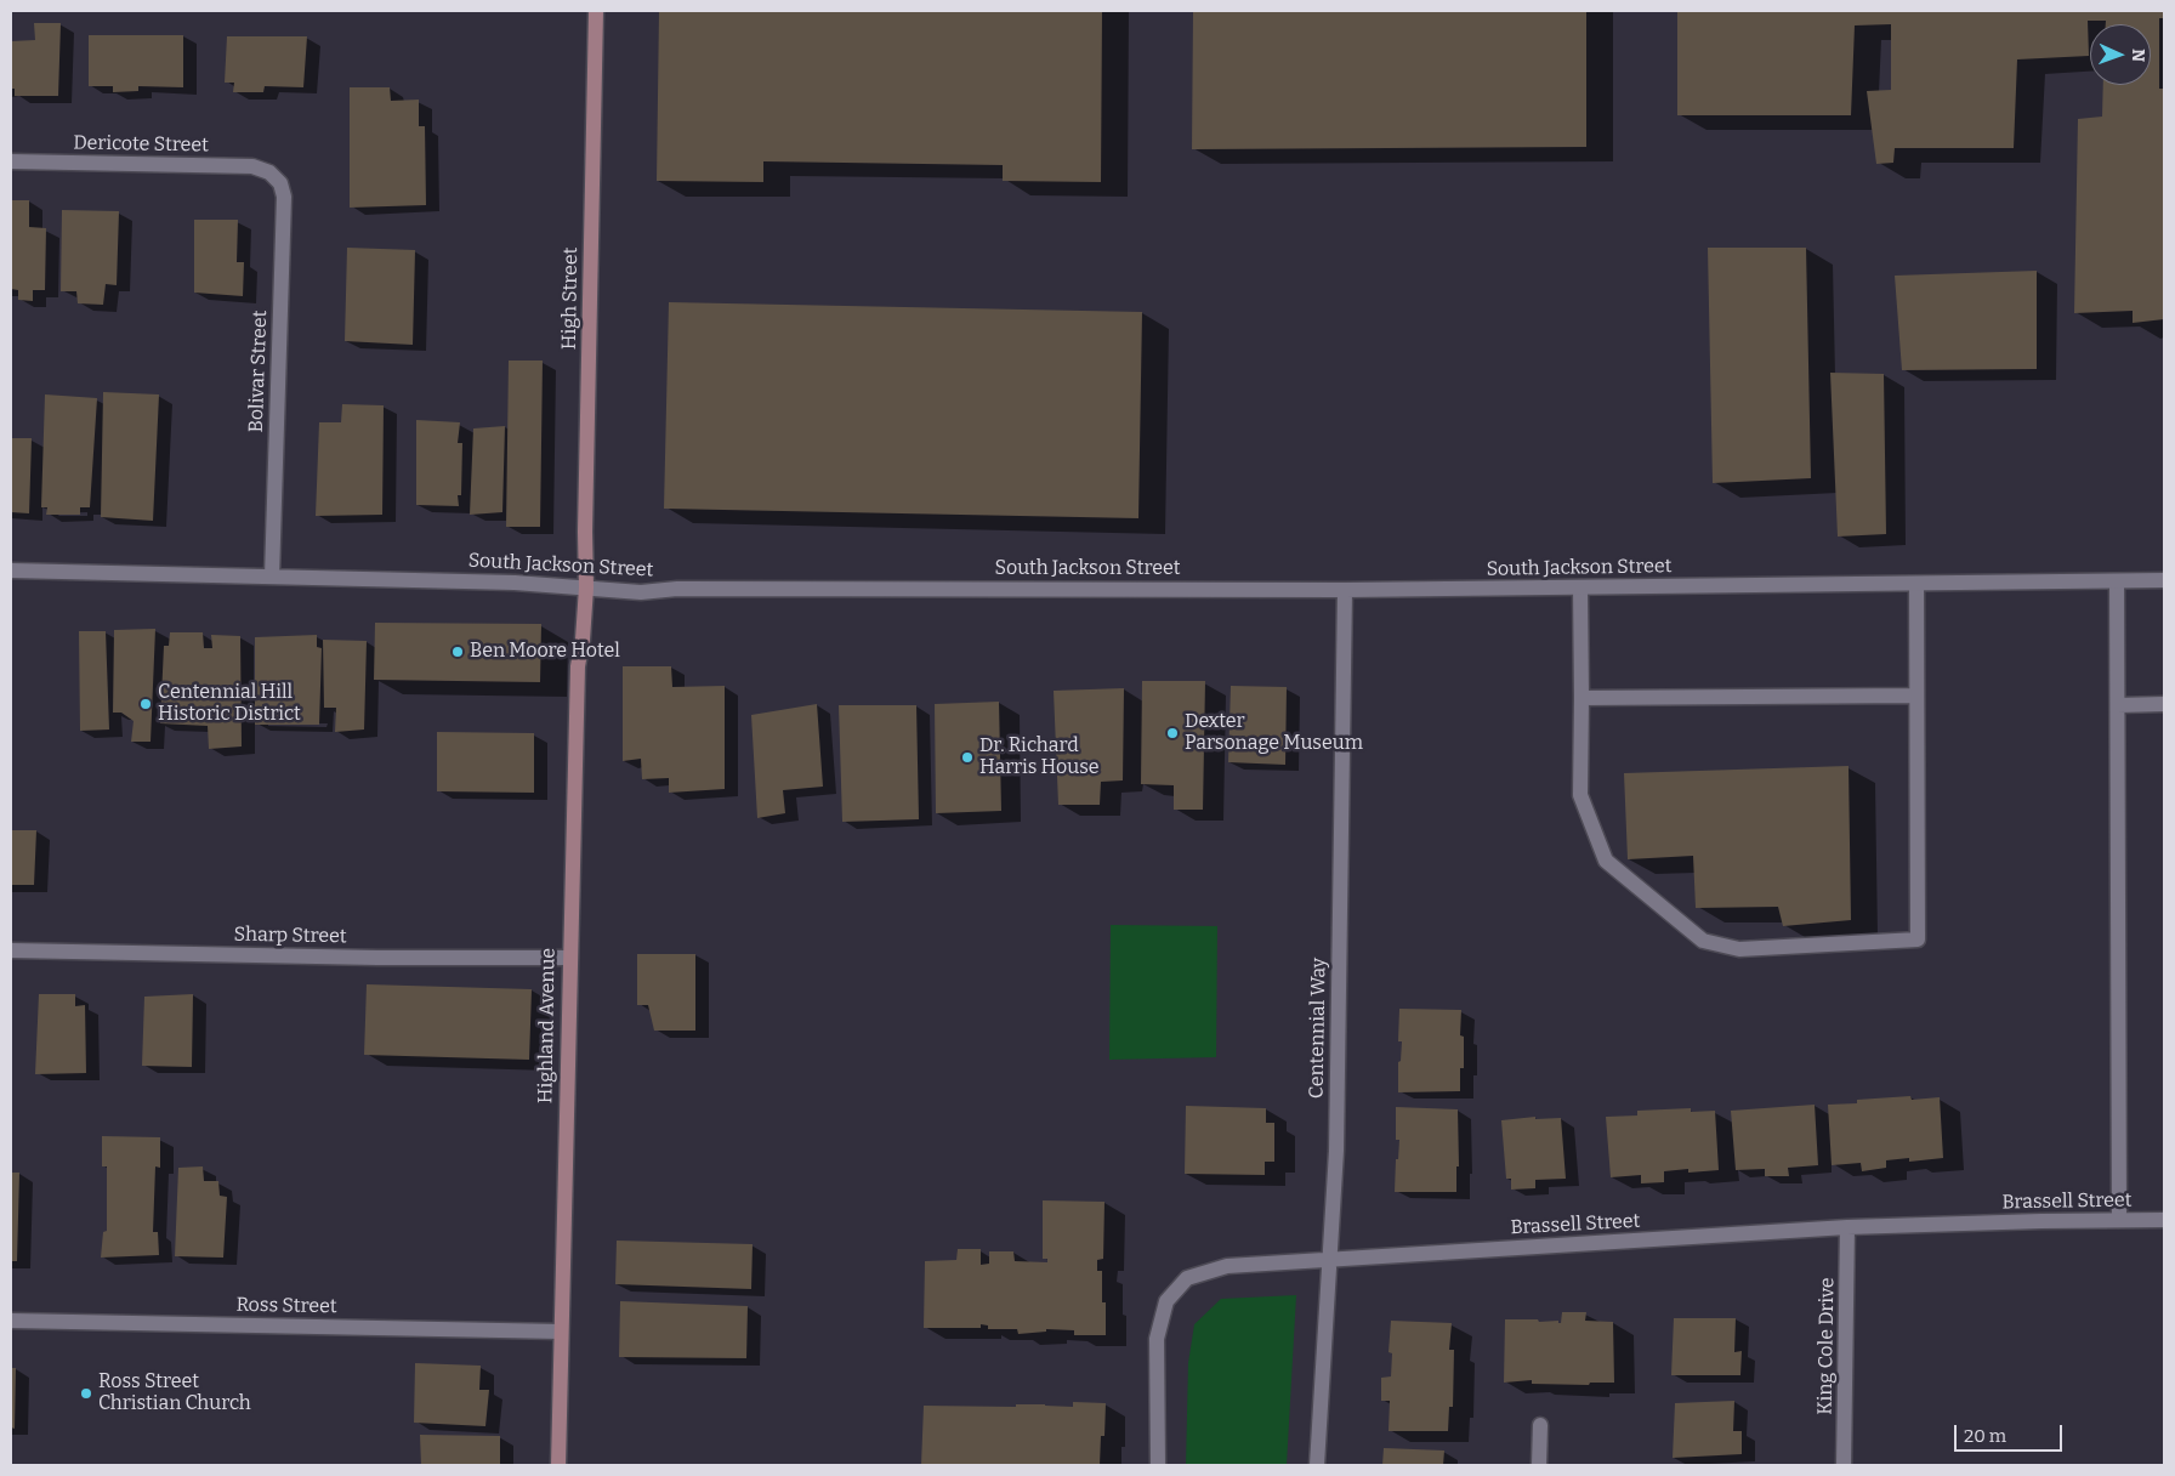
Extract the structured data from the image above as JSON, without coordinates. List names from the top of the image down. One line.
{"streets":{"main road":["High Street","Highland Avenue"],"street":["Dericote Street","Bolivar Street","South Jackson Street","Sharp Street","Centennial Way","Brassell Street","Ross Street","King Cole Drive"]},"crossings":[["Dericote Street","Bolivar Street"],["High Street","South Jackson Street"],["High Street","Highland Avenue"],["Bolivar Street","South Jackson Street"],["South Jackson Street","Highland Avenue"],["South Jackson Street","Centennial Way"],["Sharp Street","Highland Avenue"],["Highland Avenue","Ross Street"],["Centennial Way","Brassell Street"],["Brassell Street","King Cole Drive"]],"places":["Ben Moore Hotel","Centennial Hill Historic District","Dexter Parsonage Museum","Dr. Richard Harris House","Ross Street Christian Church"],"scale_bar":"20 m","north":"right"}
